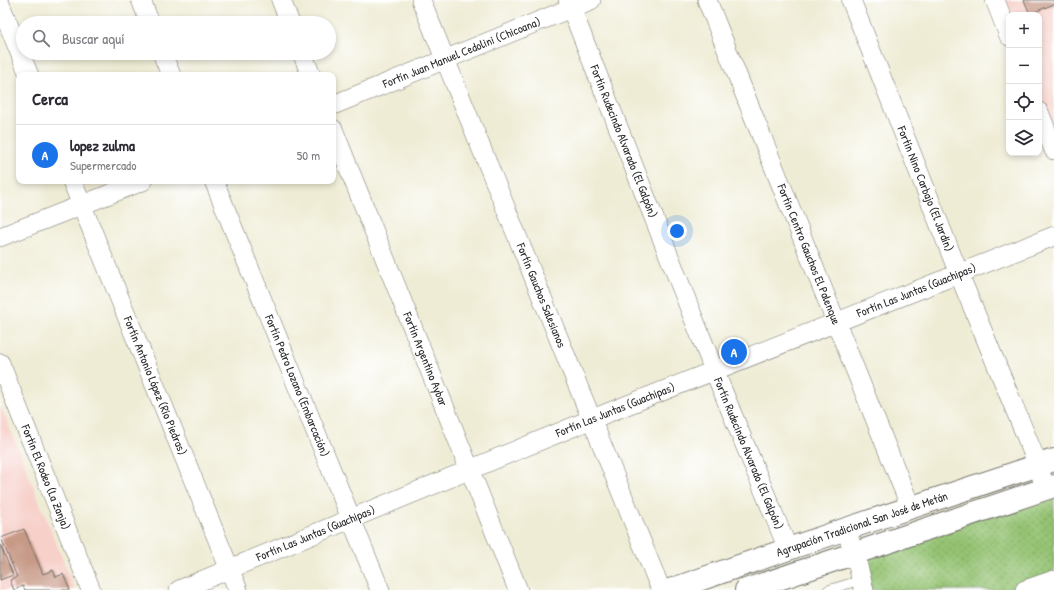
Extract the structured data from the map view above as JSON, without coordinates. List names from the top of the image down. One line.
{"streets":{"street":["Fortín Juan Manuel Cedolini (Chicoana)","Fortín Rudecindo Alvarado (El Galpón)","Fortín Nino Carbajo (El Jardín)","Fortín Centro Gauchos El Palenque","Fortín Las Juntas (Guachipas)","Fortín Gauchos Salesianos","Fortín Argentino Aybar","Fortín Antonio López (Río Piedras)","Fortín Pedro Lozano (Embarcación)","Fortín El Rodeo (La Zanja)","Agrupación Tradicional San José de Metán"]},"crossings":[["Fortín Juan Manuel Cedolini (Chicoana)","Fortín Rudecindo Alvarado (El Galpón)"],["Fortín Juan Manuel Cedolini (Chicoana)","Fortín Gauchos Salesianos"],["Fortín Rudecindo Alvarado (El Galpón)","Fortín Las Juntas (Guachipas)"],["Fortín Rudecindo Alvarado (El Galpón)","Agrupación Tradicional San José de Metán"],["Fortín Nino Carbajo (El Jardín)","Fortín Las Juntas (Guachipas)"],["Fortín Nino Carbajo (El Jardín)","Agrupación Tradicional San José de Metán"],["Fortín Centro Gauchos El Palenque","Fortín Las Juntas (Guachipas)"],["Fortín Centro Gauchos El Palenque","Agrupación Tradicional San José de Metán"],["Fortín Las Juntas (Guachipas)","Fortín Gauchos Salesianos"],["Fortín Las Juntas (Guachipas)","Fortín Argentino Aybar"],["Fortín Las Juntas (Guachipas)","Fortín Antonio López (Río Piedras)"],["Fortín Las Juntas (Guachipas)","Fortín Pedro Lozano (Embarcación)"]],"page":{"map_buttons":["+","−"],"search":"Buscar aquí","heading":"Cerca","list":[{"mark":"A","name":"lopez zulma","note":"Supermercado","value":"50 m"}],"pins":"A"}}
